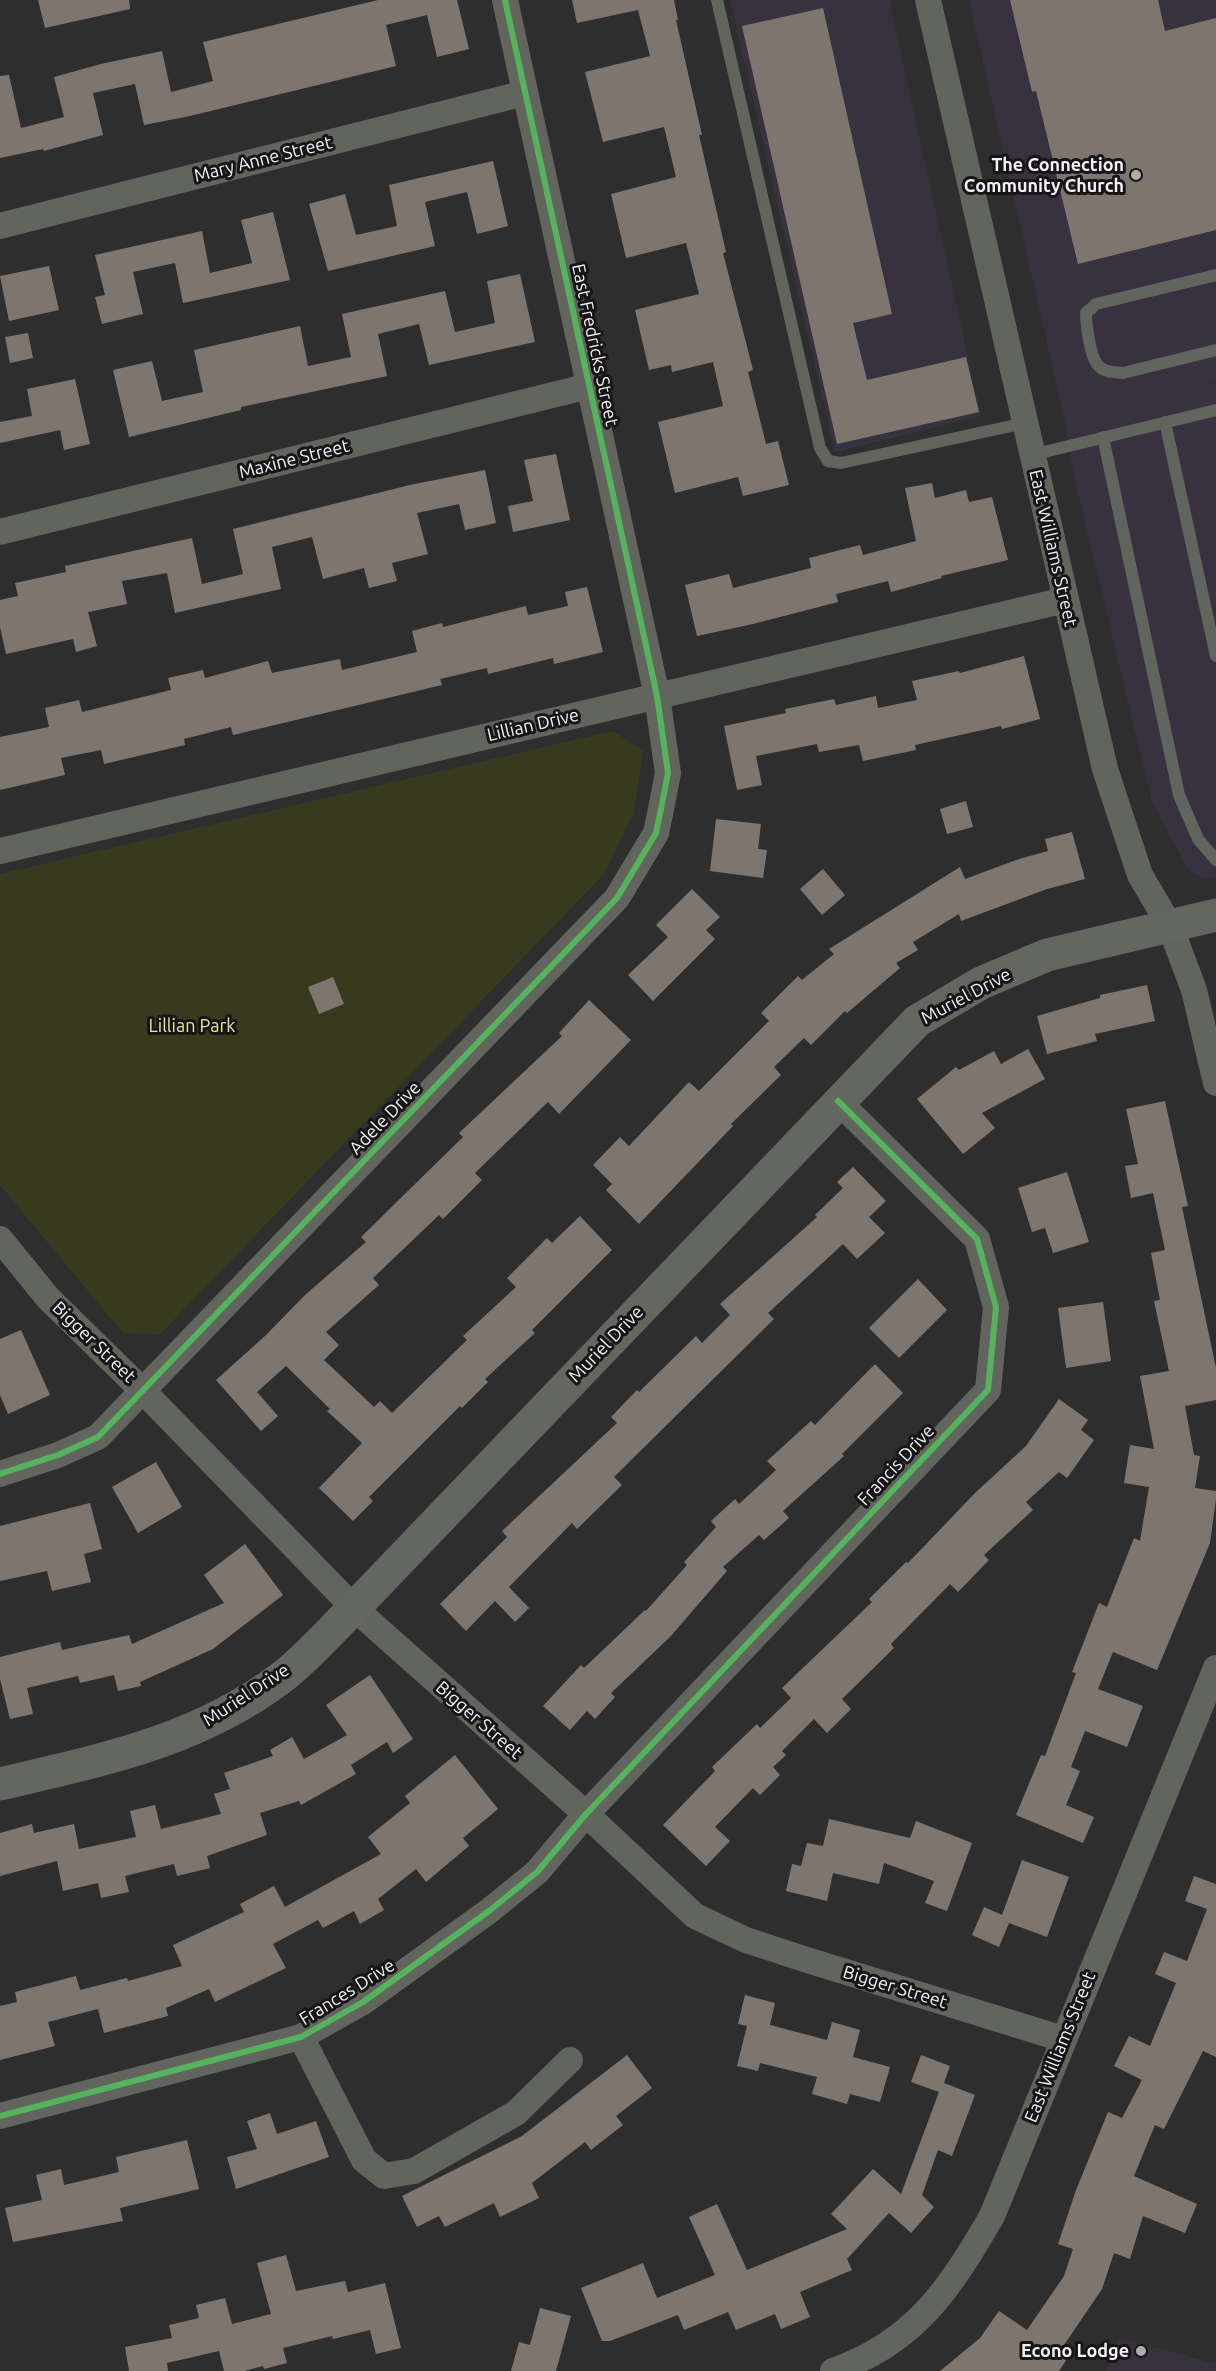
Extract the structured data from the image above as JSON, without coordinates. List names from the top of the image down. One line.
{"streets":{"street":["Mary Anne Street","East Fredricks Street","Maxine Street","East Williams Street","Lillian Drive","Muriel Drive","Adele Drive","Bigger Street","Francis Drive","Frances Drive"]},"crossings":[["Mary Anne Street","East Fredricks Street"],["East Fredricks Street","Maxine Street"],["East Fredricks Street","Lillian Drive"],["East Fredricks Street","Adele Drive"],["East Williams Street","Lillian Drive"],["East Williams Street","Muriel Drive"],["East Williams Street","Bigger Street"],["Lillian Drive","Adele Drive"],["Muriel Drive","Bigger Street"],["Muriel Drive","Francis Drive"],["Adele Drive","Bigger Street"],["Bigger Street","Francis Drive"],["Bigger Street","Frances Drive"],["Francis Drive","Frances Drive"]],"parks":["Lillian Park"],"places":["The Connection Community Church","Econo Lodge"]}
